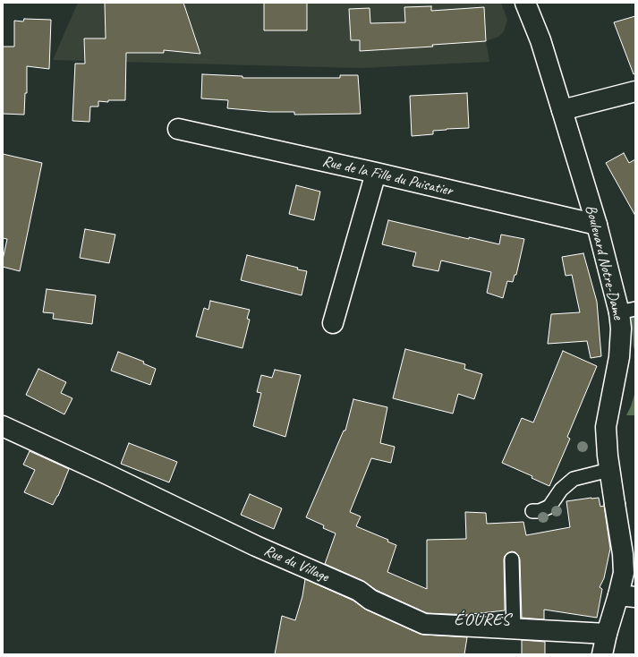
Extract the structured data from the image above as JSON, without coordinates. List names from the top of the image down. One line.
{"streets":{"street":["Rue de la Fille du Puisatier","Boulevard Notre-Dame","Rue du Village"]},"crossings":[["Rue de la Fille du Puisatier","Boulevard Notre-Dame"],["Boulevard Notre-Dame","Rue du Village"]],"districts":["ÉOURES"]}
